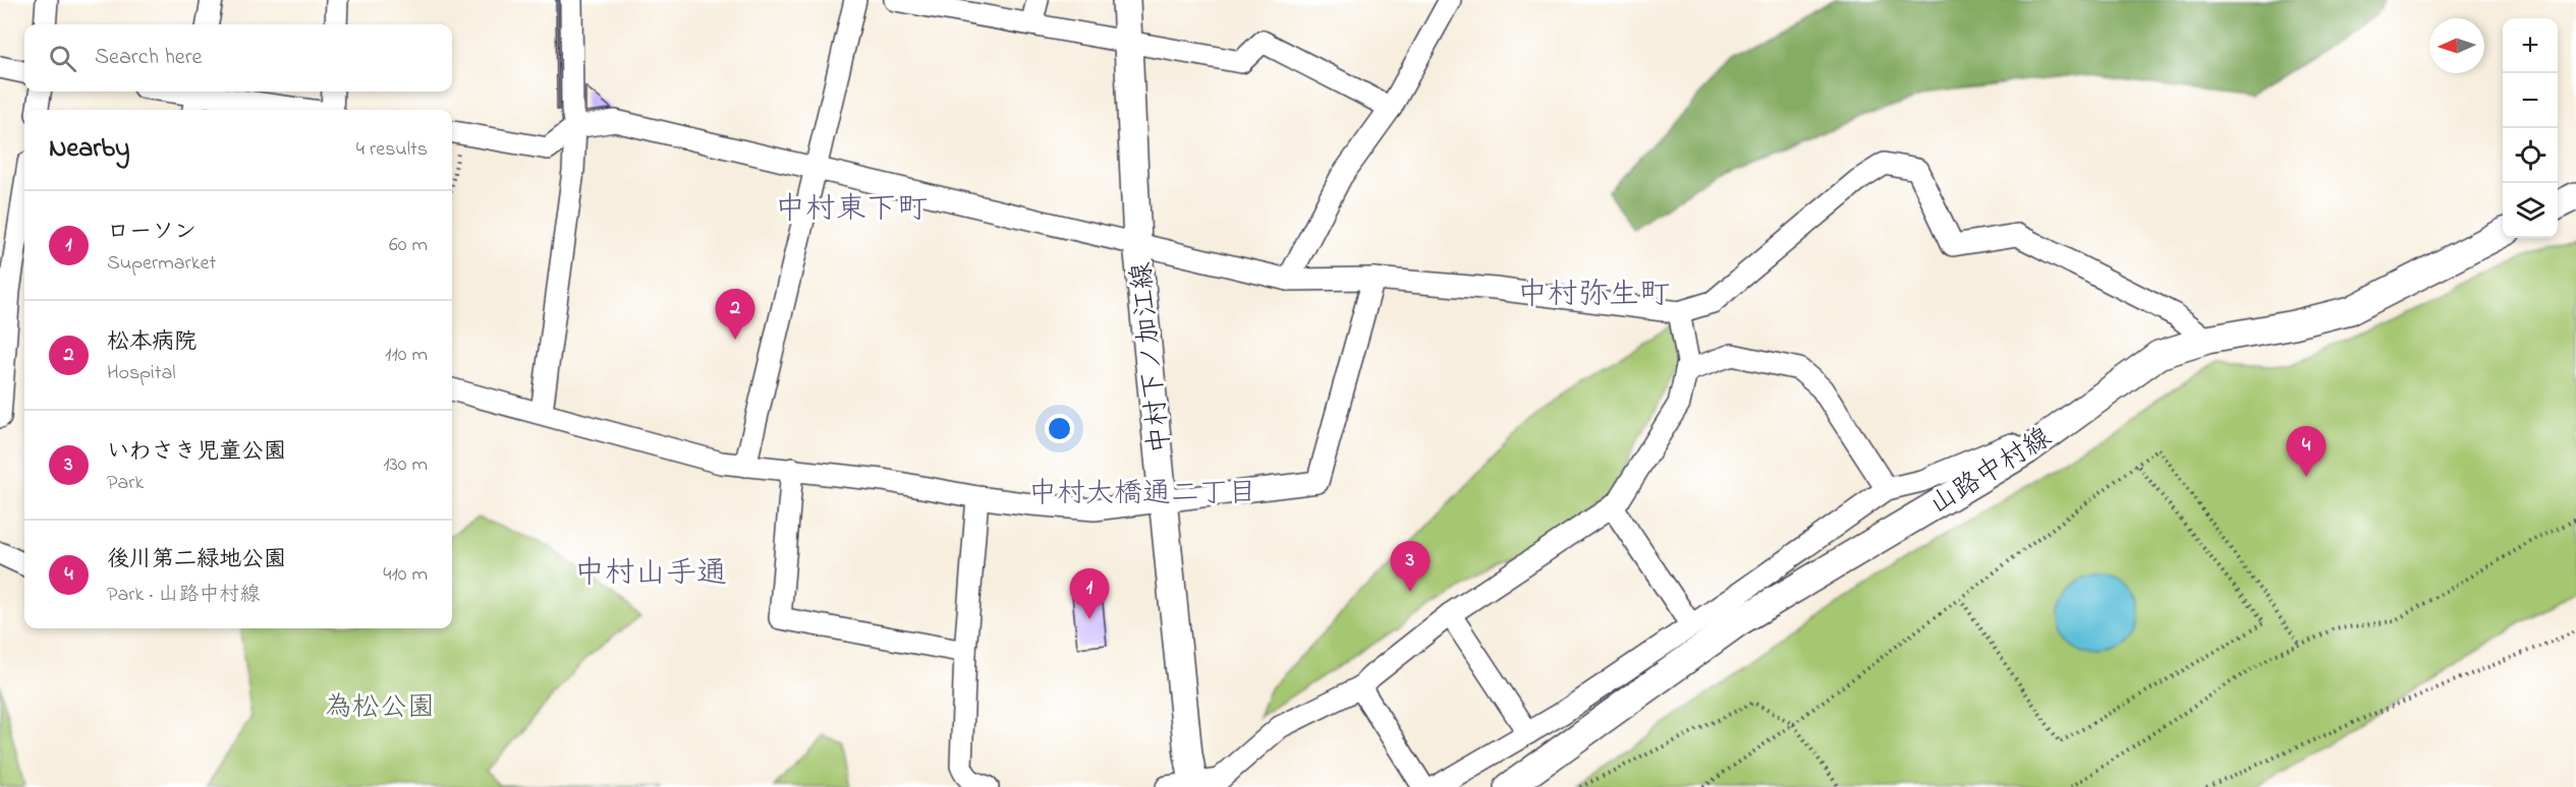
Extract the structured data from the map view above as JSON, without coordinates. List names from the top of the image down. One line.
{"streets":{"main road":["中村下ノ加江線","山路中村線"]},"districts":["中村東下町","中村弥生町","中村大橋通二丁目","中村山手通"],"parks":["為松公園"],"north":"left","page":{"map_buttons":["+","−"],"search":"Search here","heading":["Nearby","4 results"],"list":[{"mark":"1","name":"ローソン","note":"Supermarket","value":"60 m"},{"mark":"2","name":"松本病院","note":"Hospital","value":"110 m"},{"mark":"3","name":"いわさき児童公園","note":"Park","value":"130 m"},{"mark":"4","name":"後川第二緑地公園","note":"Park · 山路中村線","value":"410 m"}],"pins":["2","4","3","1"]}}
